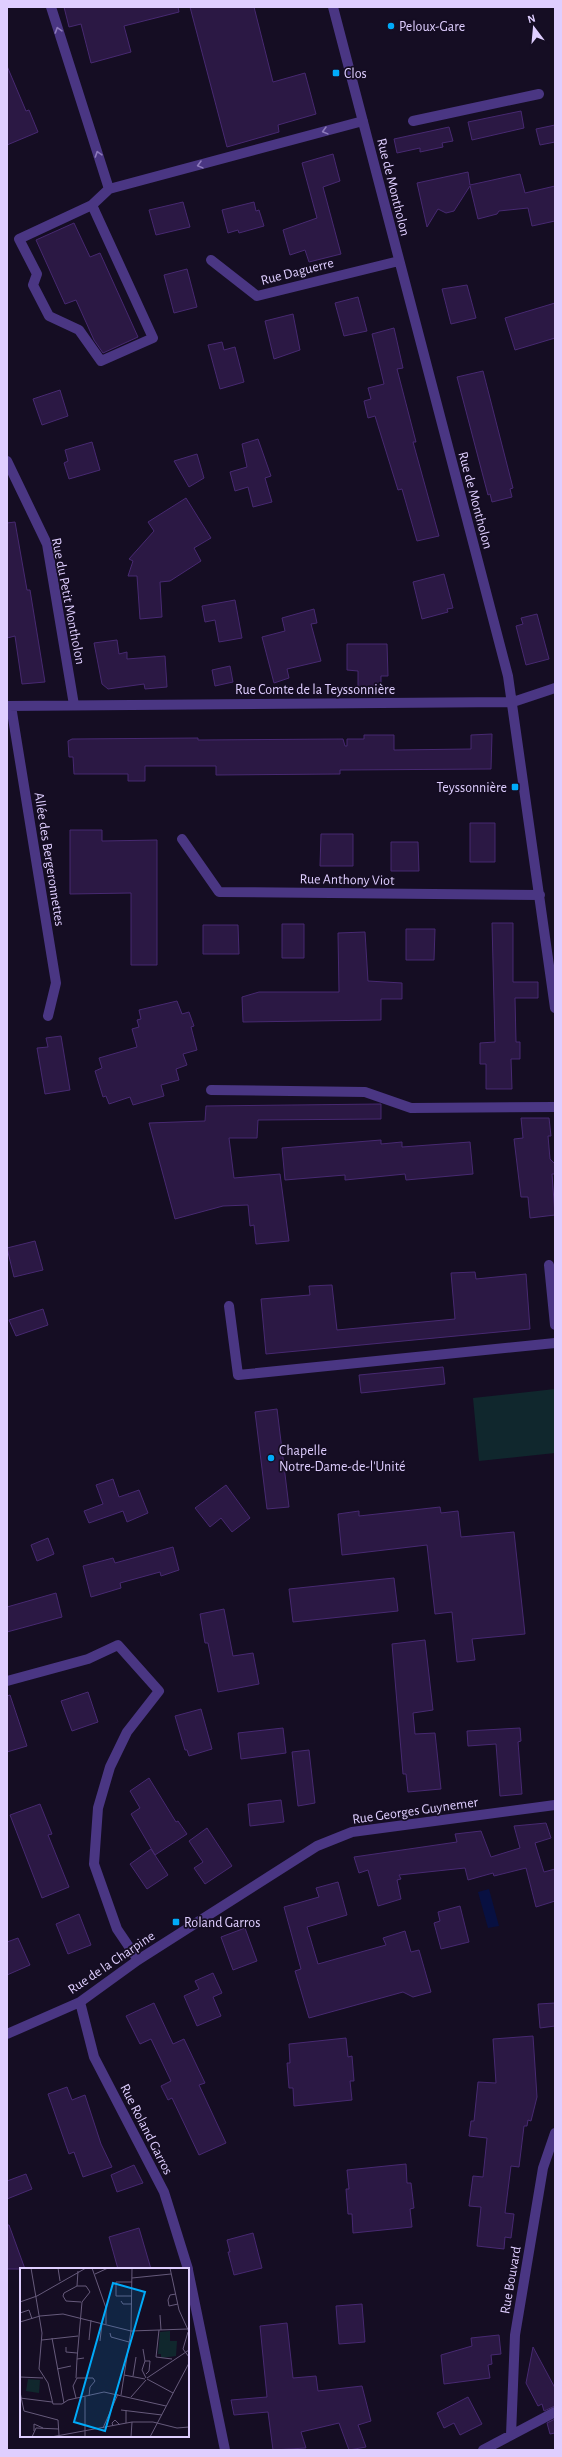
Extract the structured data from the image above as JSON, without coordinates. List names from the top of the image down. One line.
{"streets":{"street":["Rue de Montholon","Rue Daguerre","Rue du Petit Montholon","Rue Comte de la Teyssonnière","Allée des Bergeronnettes","Rue Anthony Viot","Rue Georges Guynemer","Rue de la Charpine","Rue Roland Garros","Rue Bouvard"]},"crossings":[["Rue de Montholon","Rue Daguerre"],["Rue de Montholon","Rue Comte de la Teyssonnière"],["Rue de Montholon","Rue Anthony Viot"],["Rue du Petit Montholon","Rue Comte de la Teyssonnière"],["Rue Comte de la Teyssonnière","Allée des Bergeronnettes"],["Rue Georges Guynemer","Rue de la Charpine"],["Rue de la Charpine","Rue Roland Garros"]],"places":{"other":["Peloux-Gare","Chapelle Notre-Dame-de-l'Unité"],"transit":["Clos","Teyssonnière","Roland Garros"]},"north":"top"}
